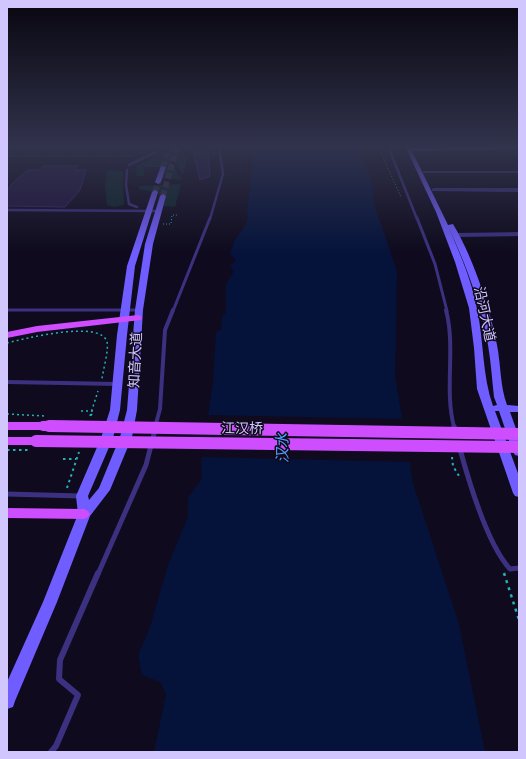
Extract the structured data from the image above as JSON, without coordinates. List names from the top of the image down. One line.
{"streets":{"main road":["沿河大道","知音大道","江汉桥"]},"water":["汉水"]}
